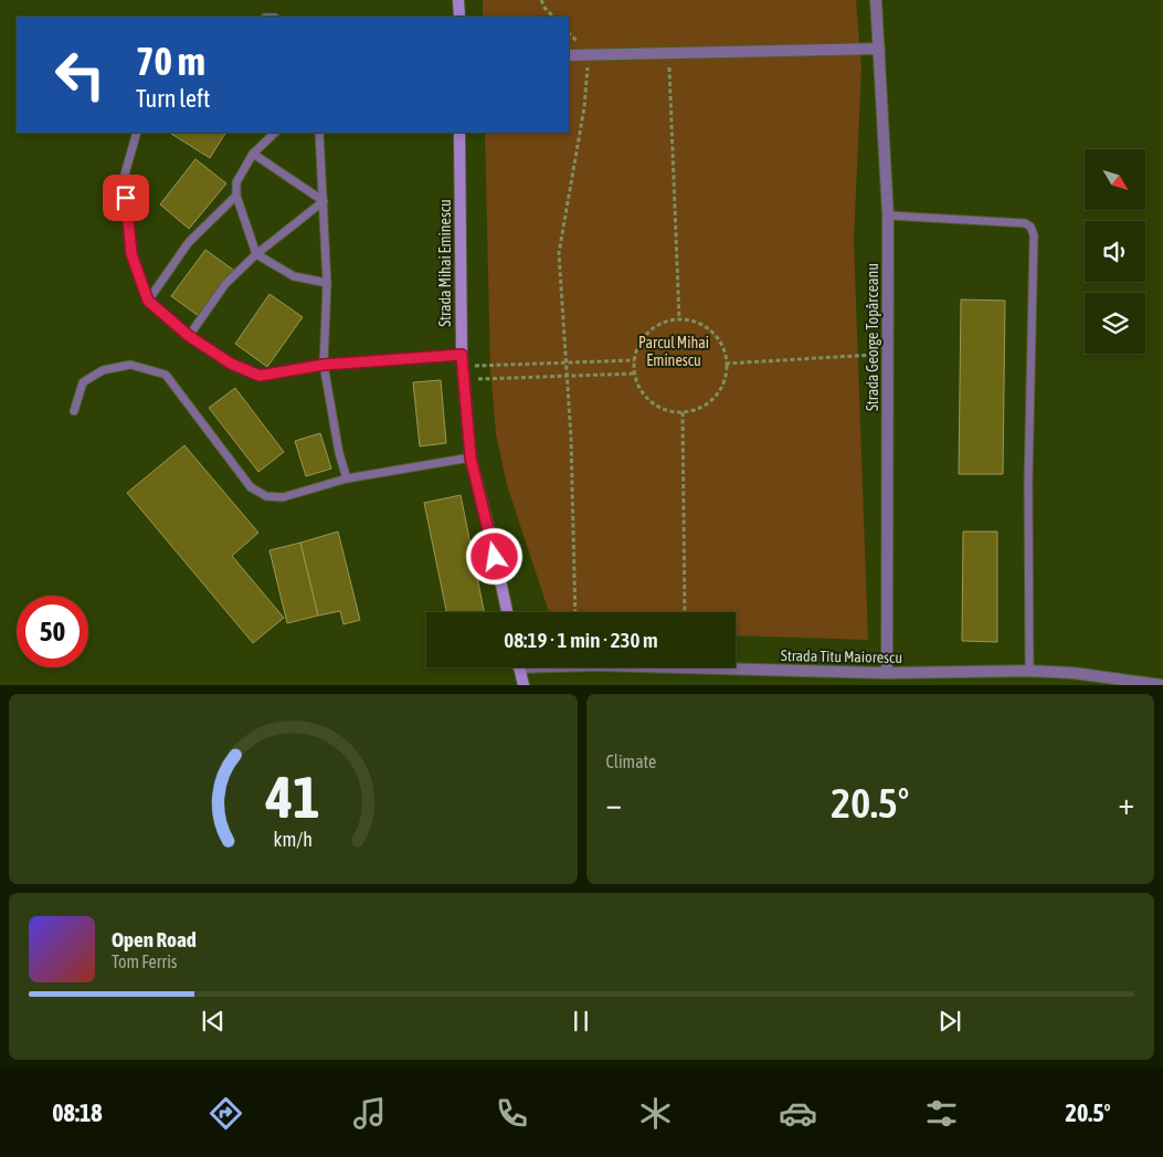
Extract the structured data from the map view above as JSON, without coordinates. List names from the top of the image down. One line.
{"streets":{"main road":["Strada Mihai Eminescu"],"street":["Strada George Topârceanu","Strada Titu Maiorescu"]},"crossings":[["Strada George Topârceanu","Strada Titu Maiorescu"]],"parks":["Parcul Mihai Eminescu"],"north":"bottom right","page":{"turn":["70 m","Turn left"],"limit":"50","trip":"08:19 · 1 min · 230 m","tile":"Climate","heat":["−","20.5°","+"],"song":["Open Road","Tom Ferris"],"tabs":["08:18","20.5°"],"gauge":["41","km/h"]}}
